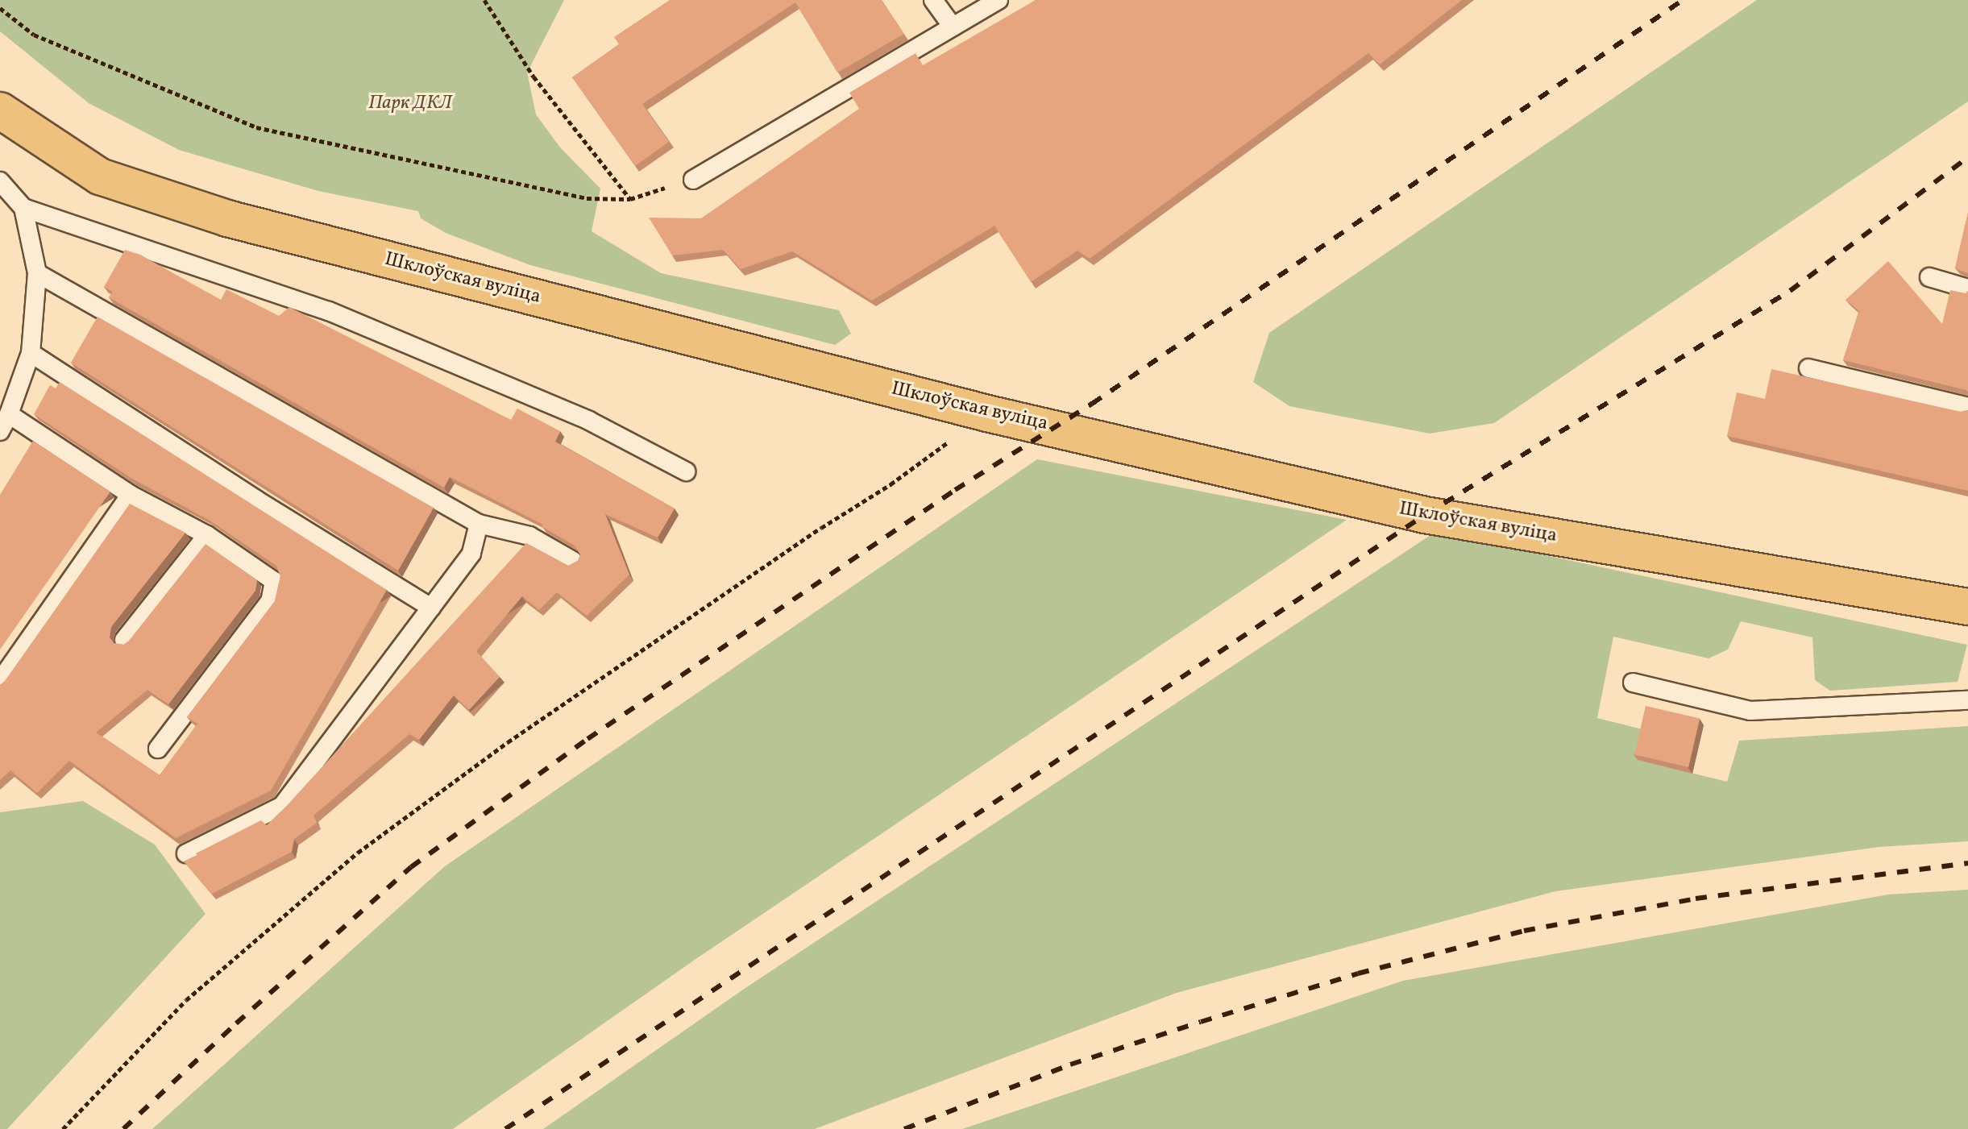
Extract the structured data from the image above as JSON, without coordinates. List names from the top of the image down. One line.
{"streets":{"main road":["Шклоўская вуліца"]},"parks":["Парк ДКЛ"]}
